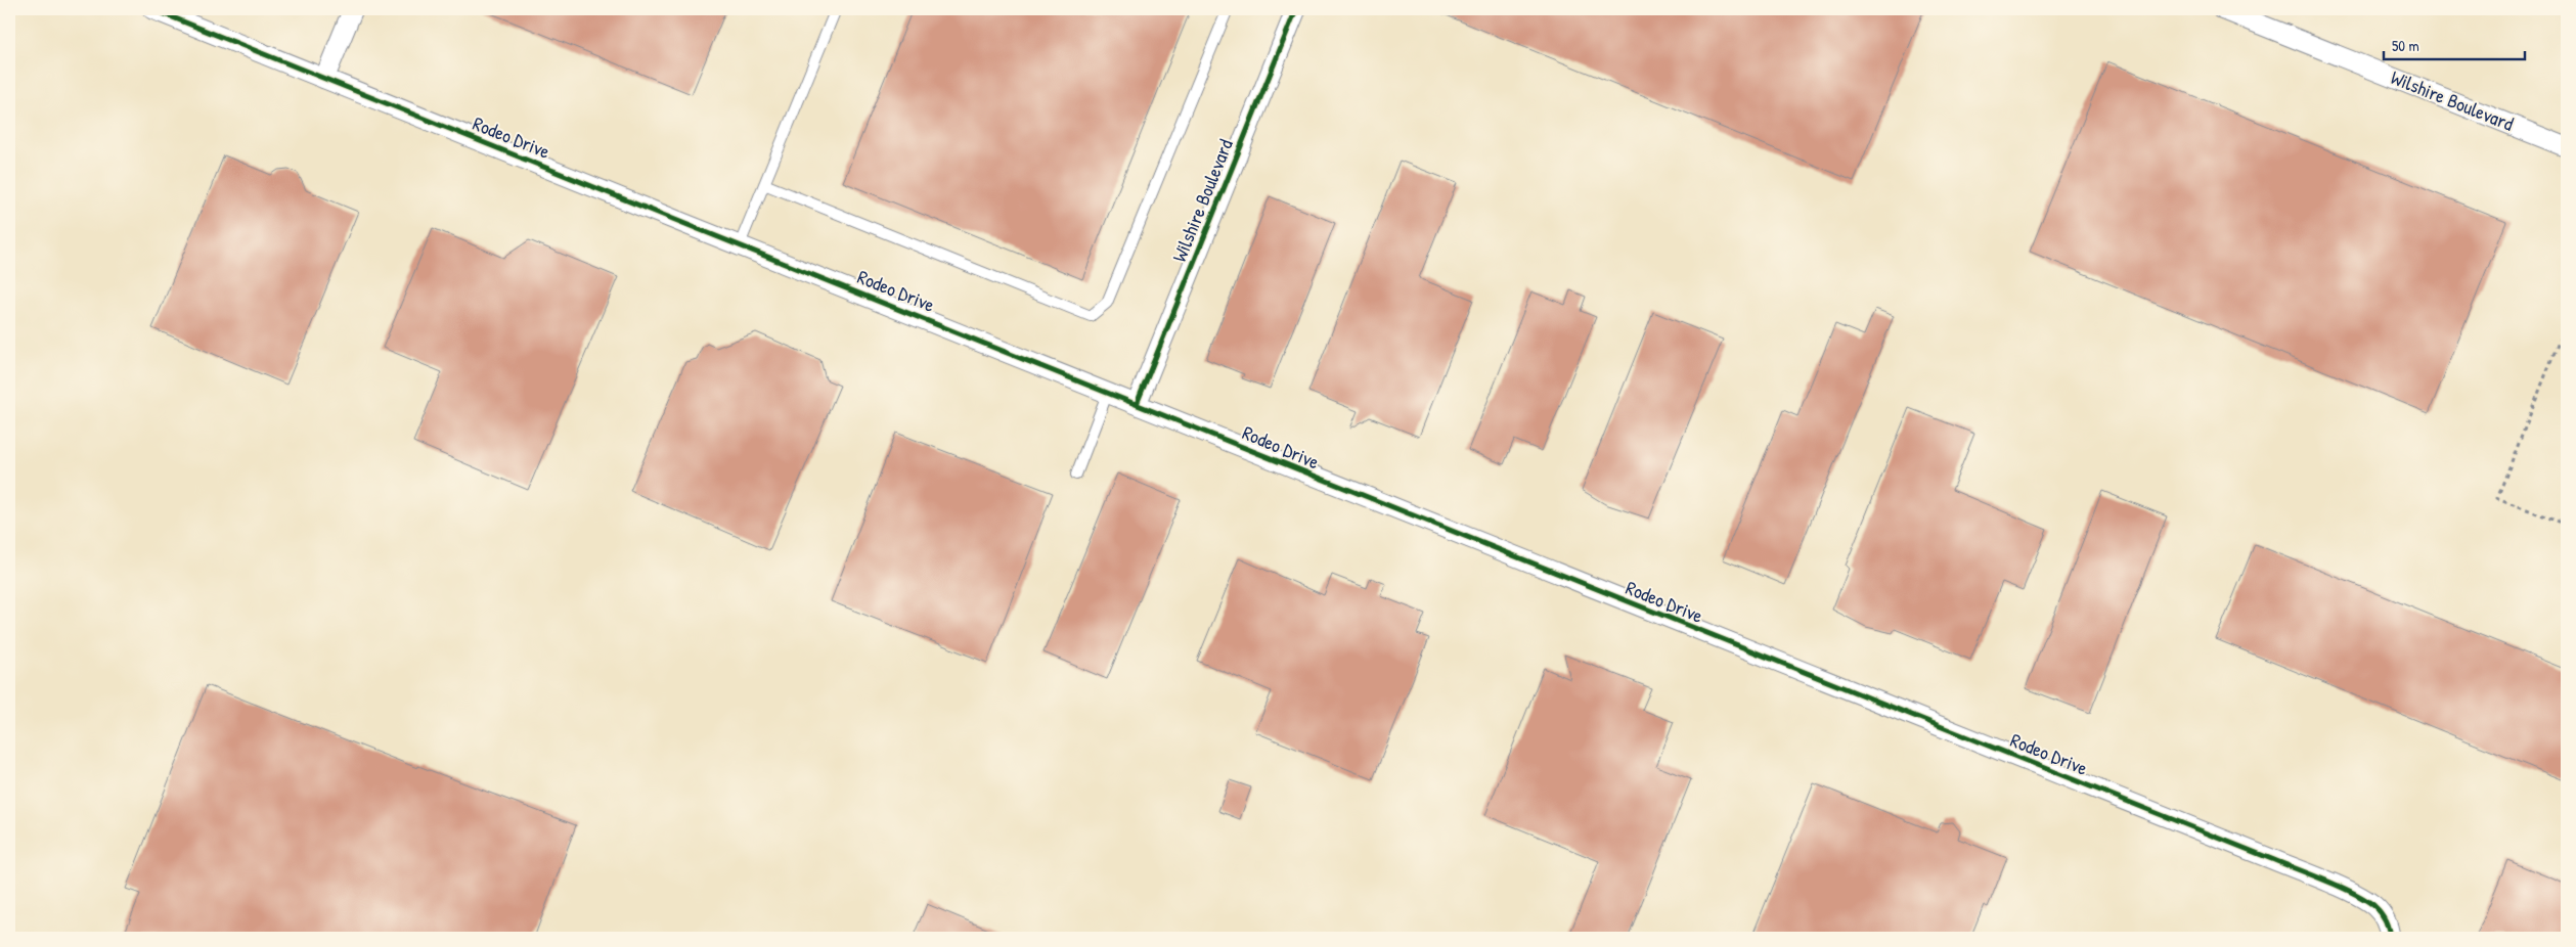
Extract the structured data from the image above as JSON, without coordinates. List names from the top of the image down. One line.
{"streets":{"street":["Wilshire Boulevard","Rodeo Drive"]},"crossings":[["Wilshire Boulevard","Rodeo Drive"]],"scale_bar":"50 m"}
